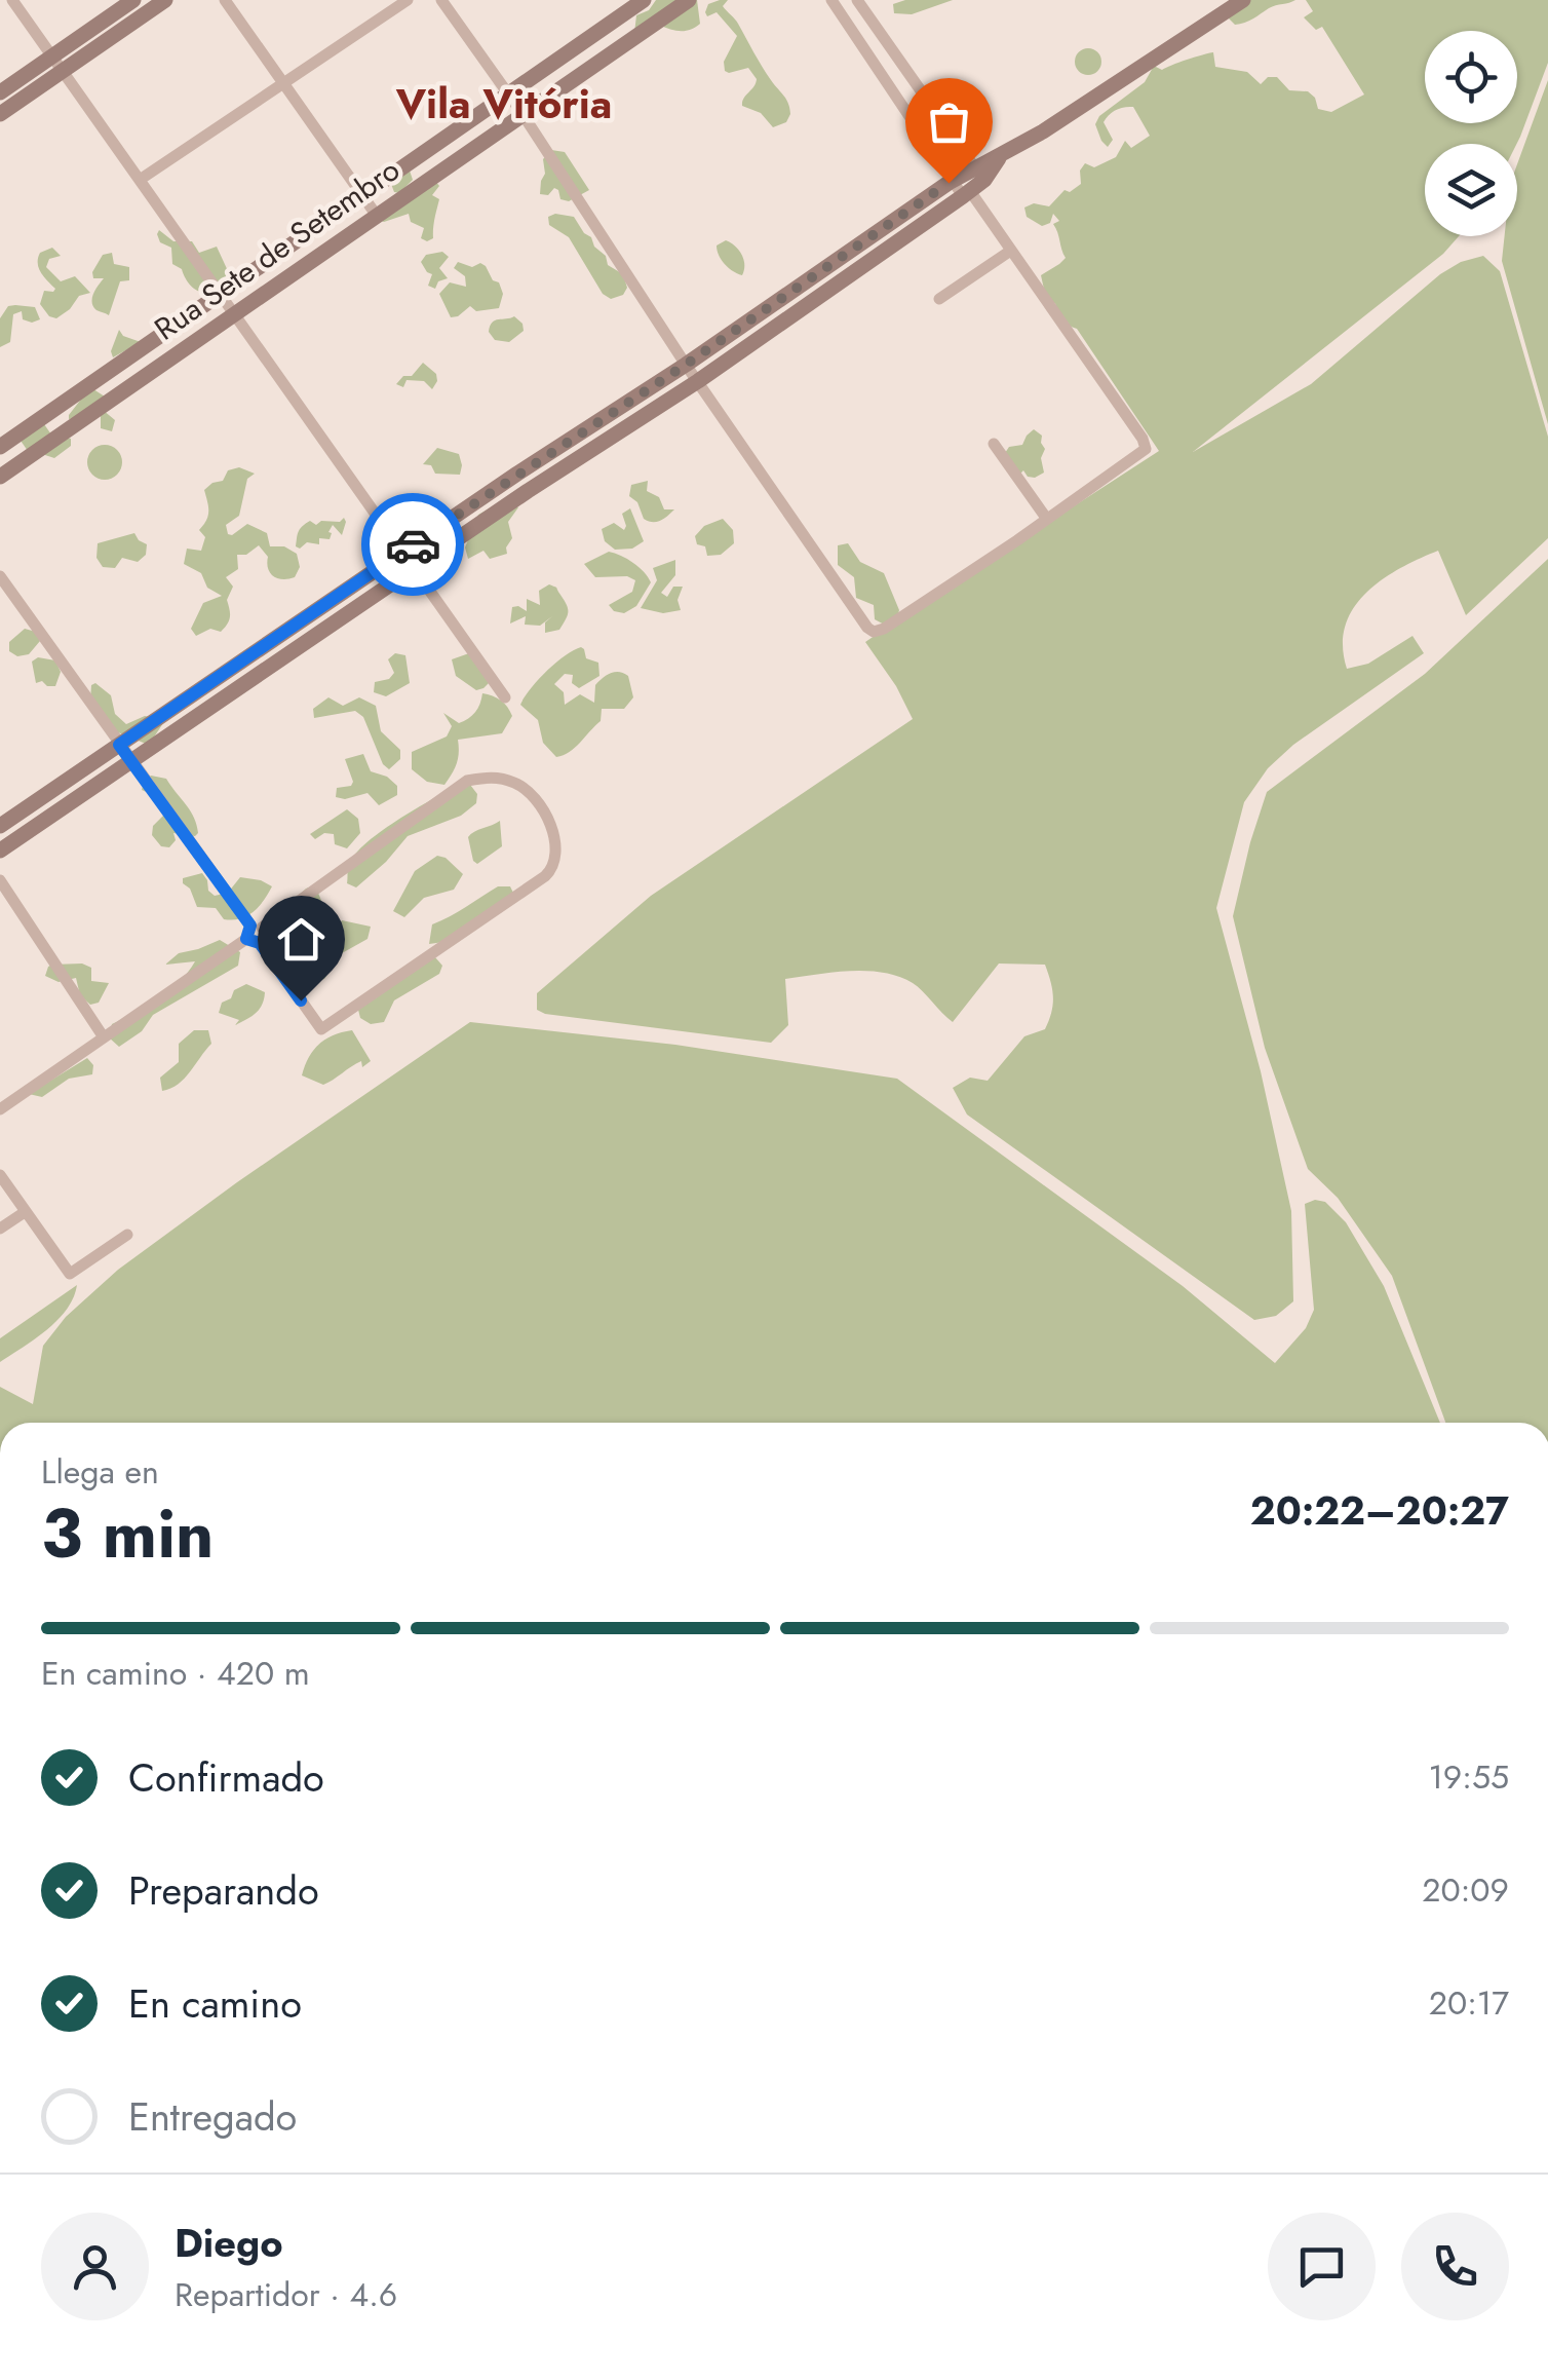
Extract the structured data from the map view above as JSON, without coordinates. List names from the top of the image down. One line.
{"streets":{"main road":["Rua Sete de Setembro"]},"districts":["Vila Vitória"],"page":{"heading":["3 min","Llega en","20:22–20:27"],"panel":["Diego","Repartidor · 4.6"],"bar":"En camino · 420 m","list":[["Confirmado","19:55"],["Preparando","20:09"],["En camino","20:17"],"Entregado"]}}
